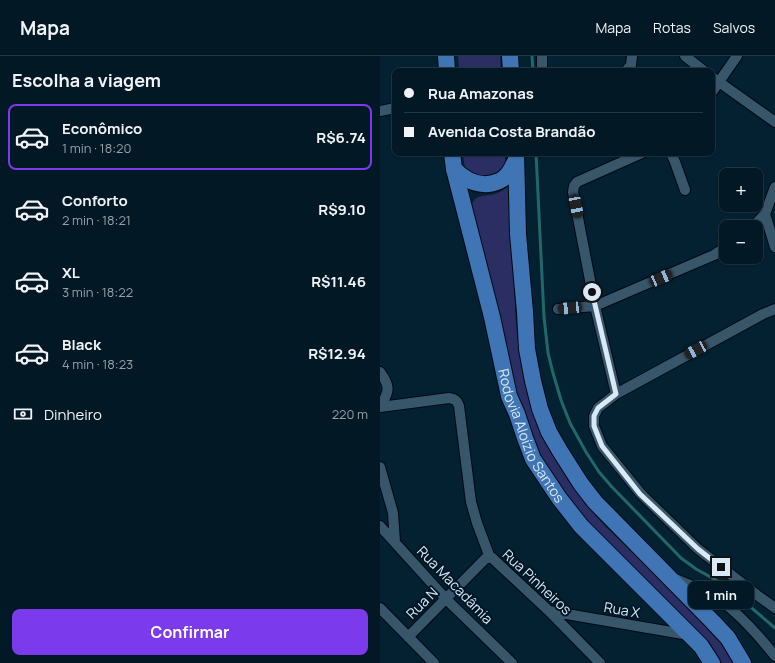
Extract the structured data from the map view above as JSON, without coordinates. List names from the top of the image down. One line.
{"streets":{"main road":["Rodovia Aloízio Santos"],"street":["Rua Pinheiros","Rua Macadâmia","Rua N","Rua X"]},"crossings":[["Rodovia Aloízio Santos","Rua X"],["Rua Pinheiros","Rua N"],["Rua Pinheiros","Rua X"],["Rua Macadâmia","Rua N"]],"page":{"header":"Mapa","nav":["Mapa","Rotas","Salvos"],"heading":"Escolha a viagem","banner":["Rua Amazonas","Avenida Costa Brandão"],"list":[{"name":"Econômico","note":"1 min · 18:20","value":"R$6.74"},{"name":"Conforto","note":"2 min · 18:21","value":"R$9.10"},{"name":"XL","note":"3 min · 18:22","value":"R$11.46"},{"name":"Black","note":"4 min · 18:23","value":"R$12.94"}],"map_buttons":["+","−"],"pay":["Dinheiro","220 m"],"bubble":"1 min","buttons":"Confirmar"}}
